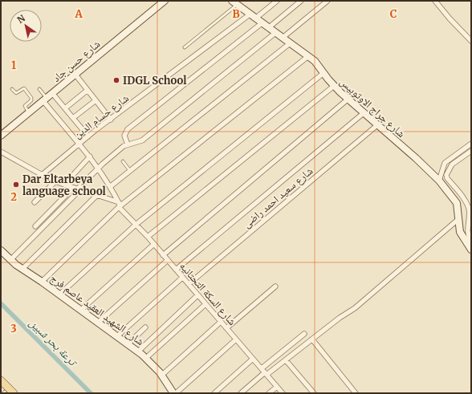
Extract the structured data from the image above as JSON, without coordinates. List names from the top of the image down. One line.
{"streets":{"street":["شارع حسن جاد","شارع جراج الاوتوبيس","شارع حسام الدين","شارع سعيد احمد راضى","شارع السكة التحتانيه","شارع الشهيد العقيد عاصم فرج"]},"crossings":[["شارع جراج الاوتوبيس","شارع حسام الدين"],["شارع جراج الاوتوبيس","شارع سعيد احمد راضى"],["شارع سعيد احمد راضى","شارع السكة التحتانيه"]],"water":["ترعة بحر شبين"],"places":["IDGL School","Dar Eltarbeya language school"],"north":"top left","grid":{"columns":["A","B","C"],"rows":["1","2","3"]}}
